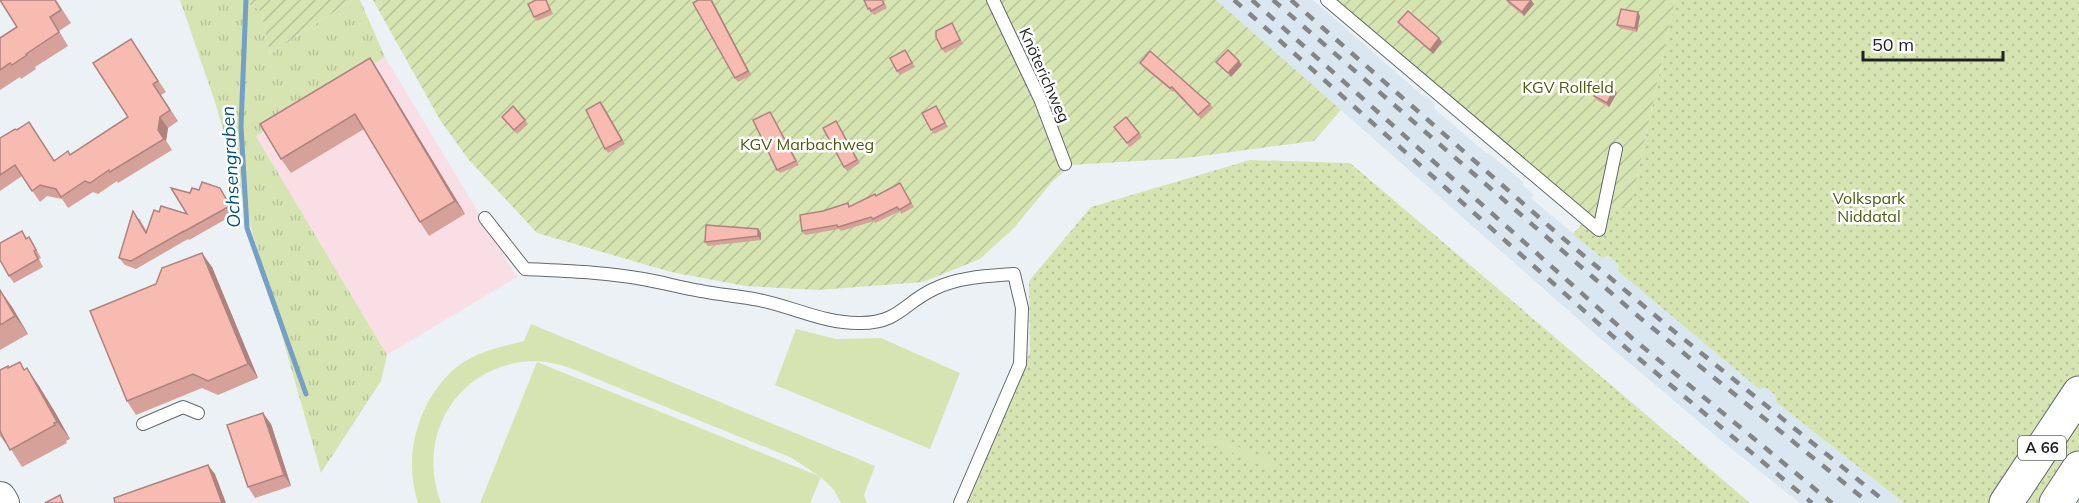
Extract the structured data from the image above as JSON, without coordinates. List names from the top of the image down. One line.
{"streets":{"highway":["A 66"],"lane":["Knöterichweg"]},"water":["Ochsengraben"],"parks":["KGV Rollfeld","KGV Marbachweg","Volkspark Niddatal"],"scale_bar":"50 m"}
